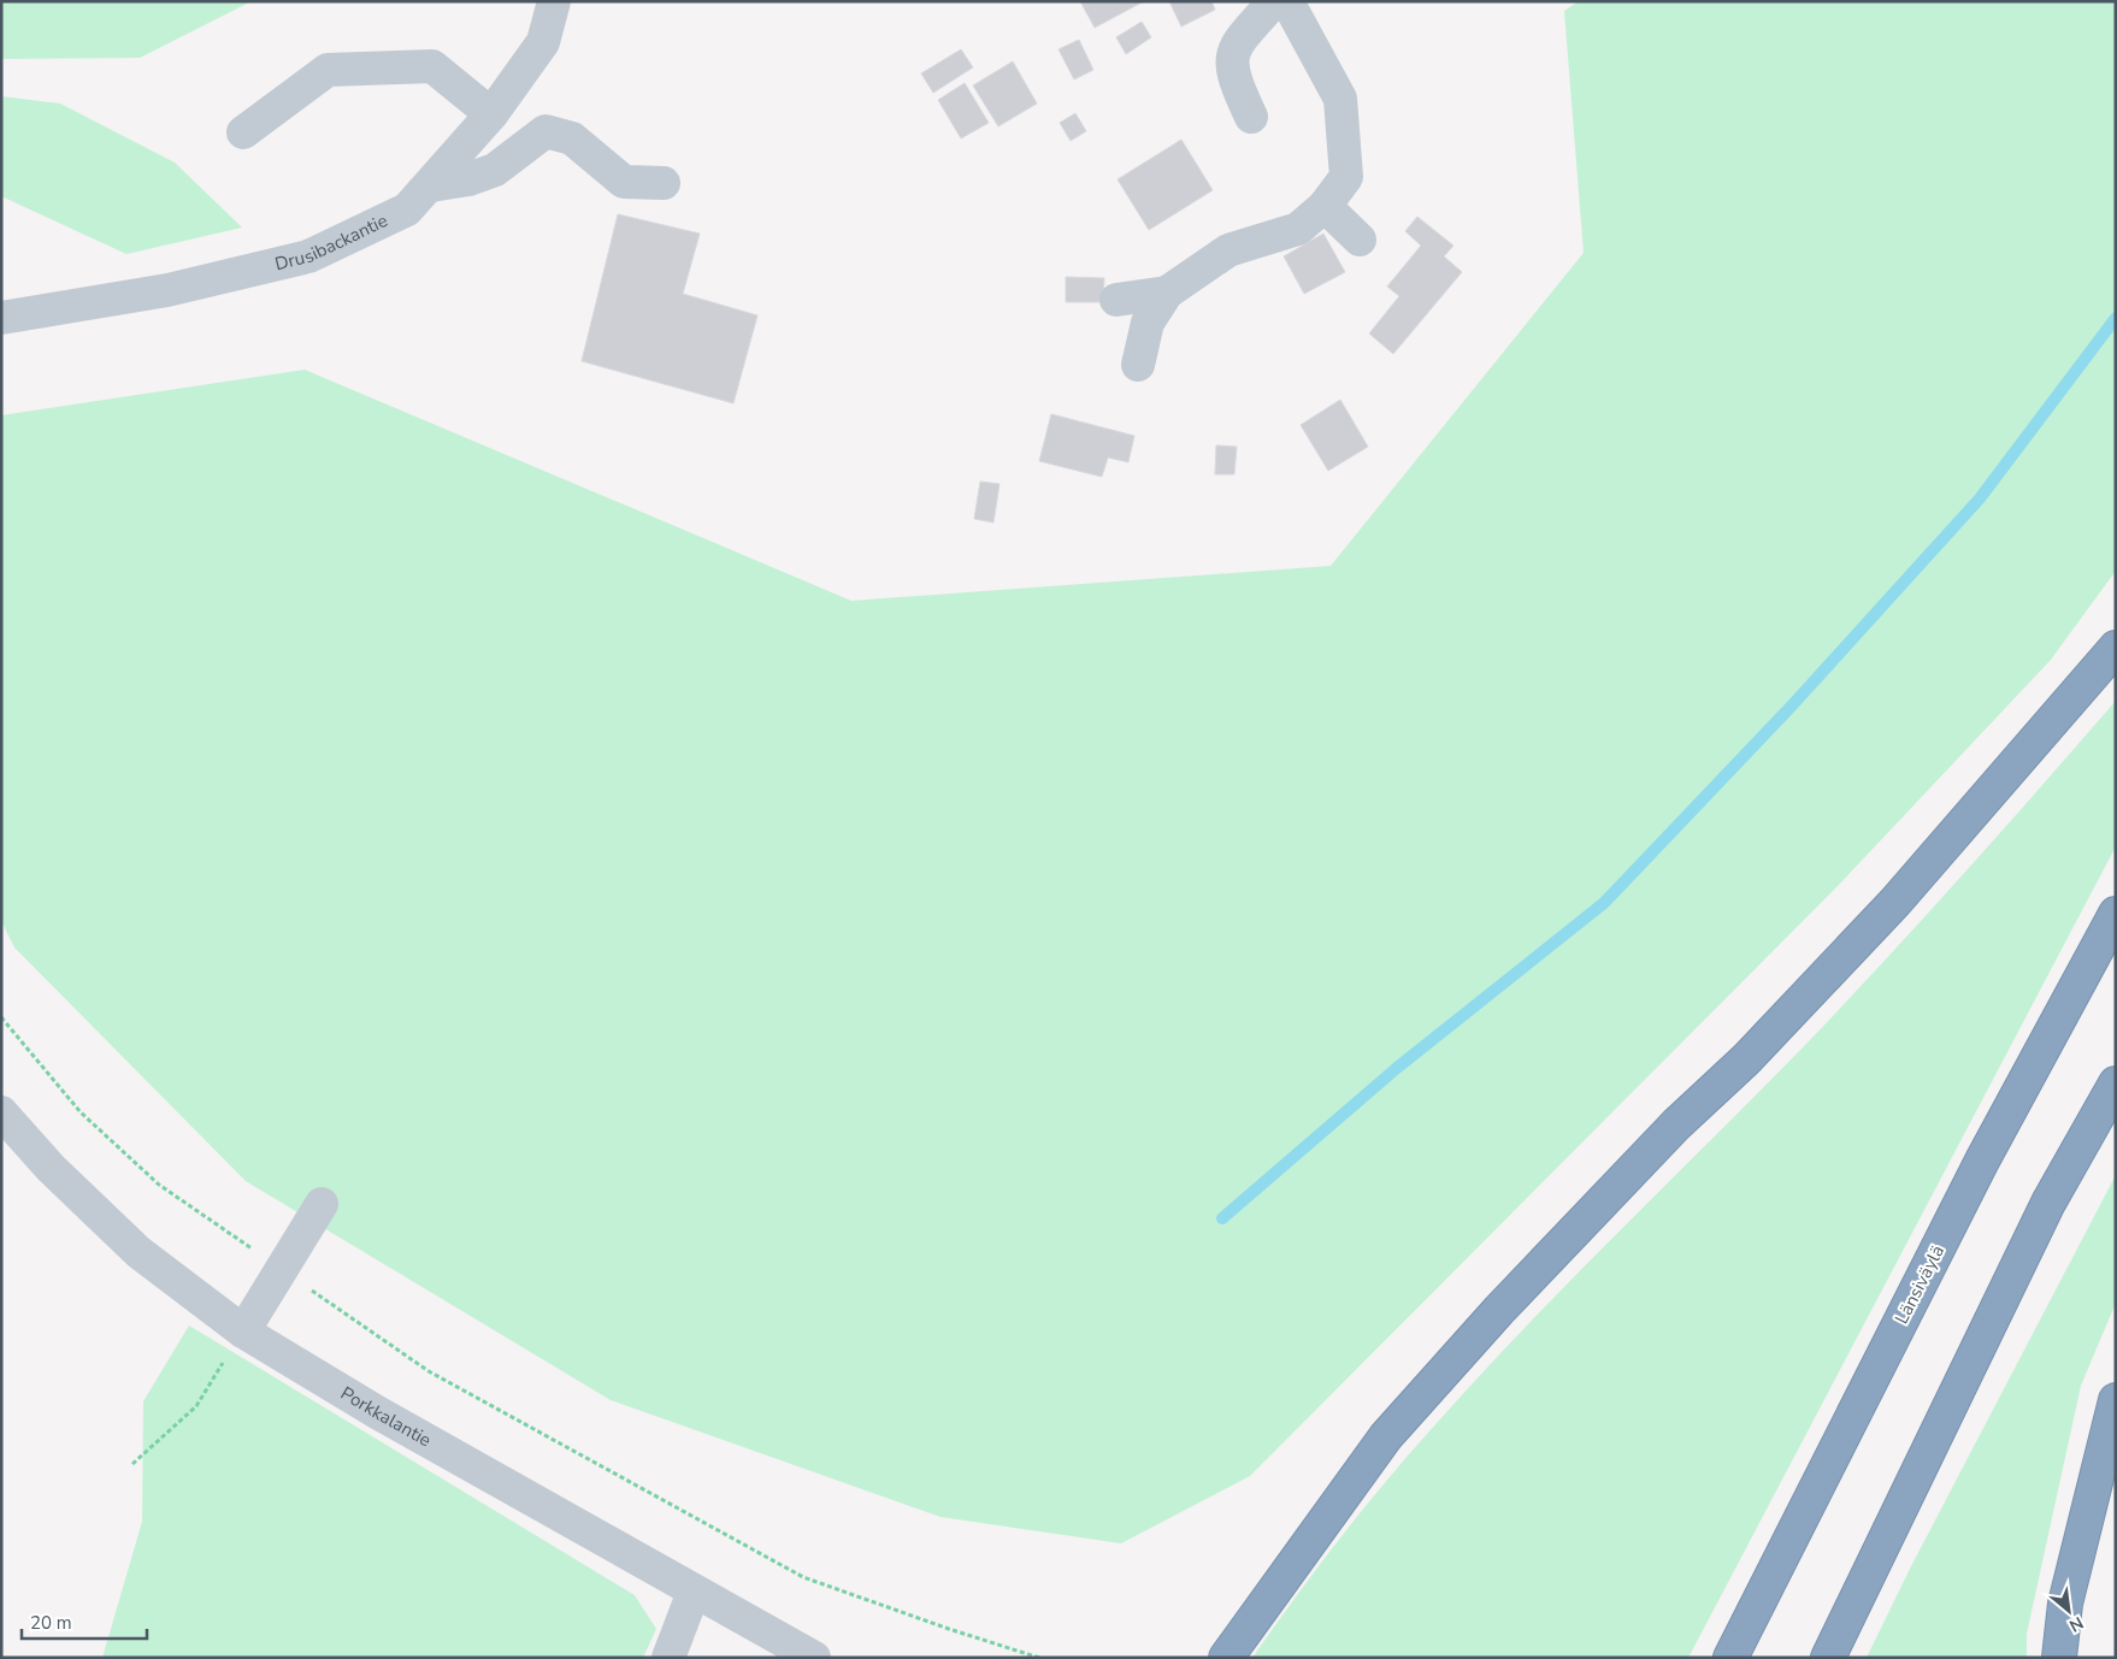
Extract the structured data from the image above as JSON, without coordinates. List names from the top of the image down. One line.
{"streets":{"highway":["Länsiväylä"],"street":["Drusibackantie","Porkkalantie"]},"scale_bar":"20 m","north":"bottom right"}
